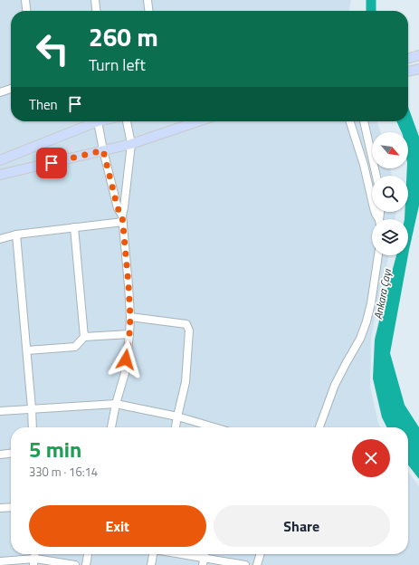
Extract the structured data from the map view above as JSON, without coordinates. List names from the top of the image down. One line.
{"water":["Ankara Çayı"],"north":"bottom right","page":{"turn":["260 m","Turn left"],"then":"Then","heading":["5 min","330 m · 16:14"],"buttons":["Exit","Share"]}}
